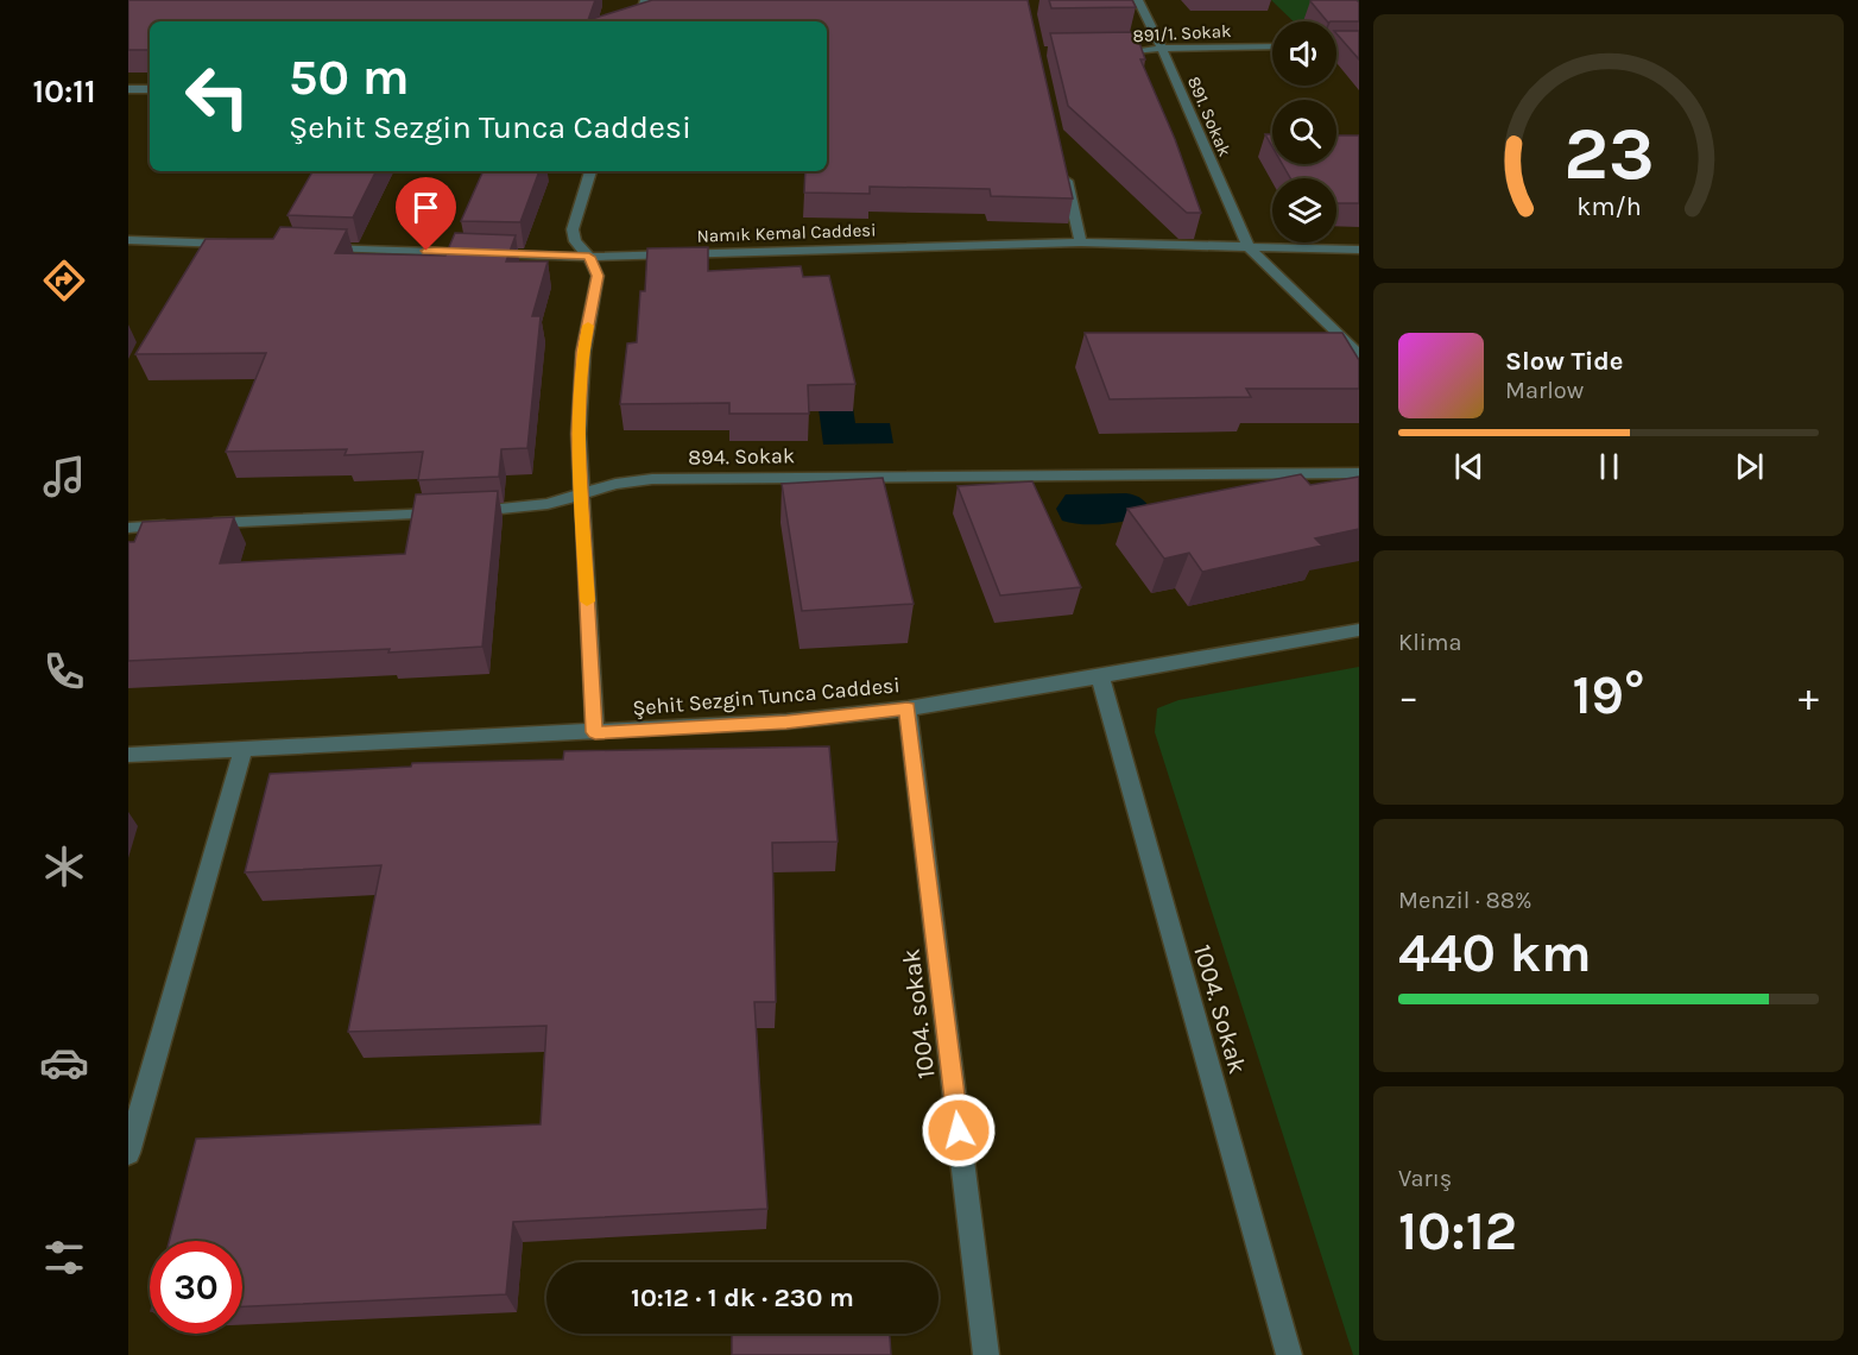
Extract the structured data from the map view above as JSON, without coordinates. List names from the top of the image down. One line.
{"streets":{"street":["891/1. Sokak","891. Sokak","Namık Kemal Caddesi","894. Sokak","Şehit Sezgin Tunca Caddesi","1004. Sokak","1004. sokak"]},"crossings":[["891/1. Sokak","891. Sokak"],["891. Sokak","Namık Kemal Caddesi"],["Şehit Sezgin Tunca Caddesi","1004. Sokak"],["Şehit Sezgin Tunca Caddesi","1004. sokak"]],"page":{"tabs":"10:11","turn":["50 m","Şehit Sezgin Tunca Caddesi"],"song":["Slow Tide","Marlow"],"tile":["Klima",["Menzil · 88%","440 km"],["Varış","10:12"]],"heat":["−","19°","+"],"limit":"30","trip":"10:12 · 1 dk · 230 m","gauge":["23","km/h"]}}
